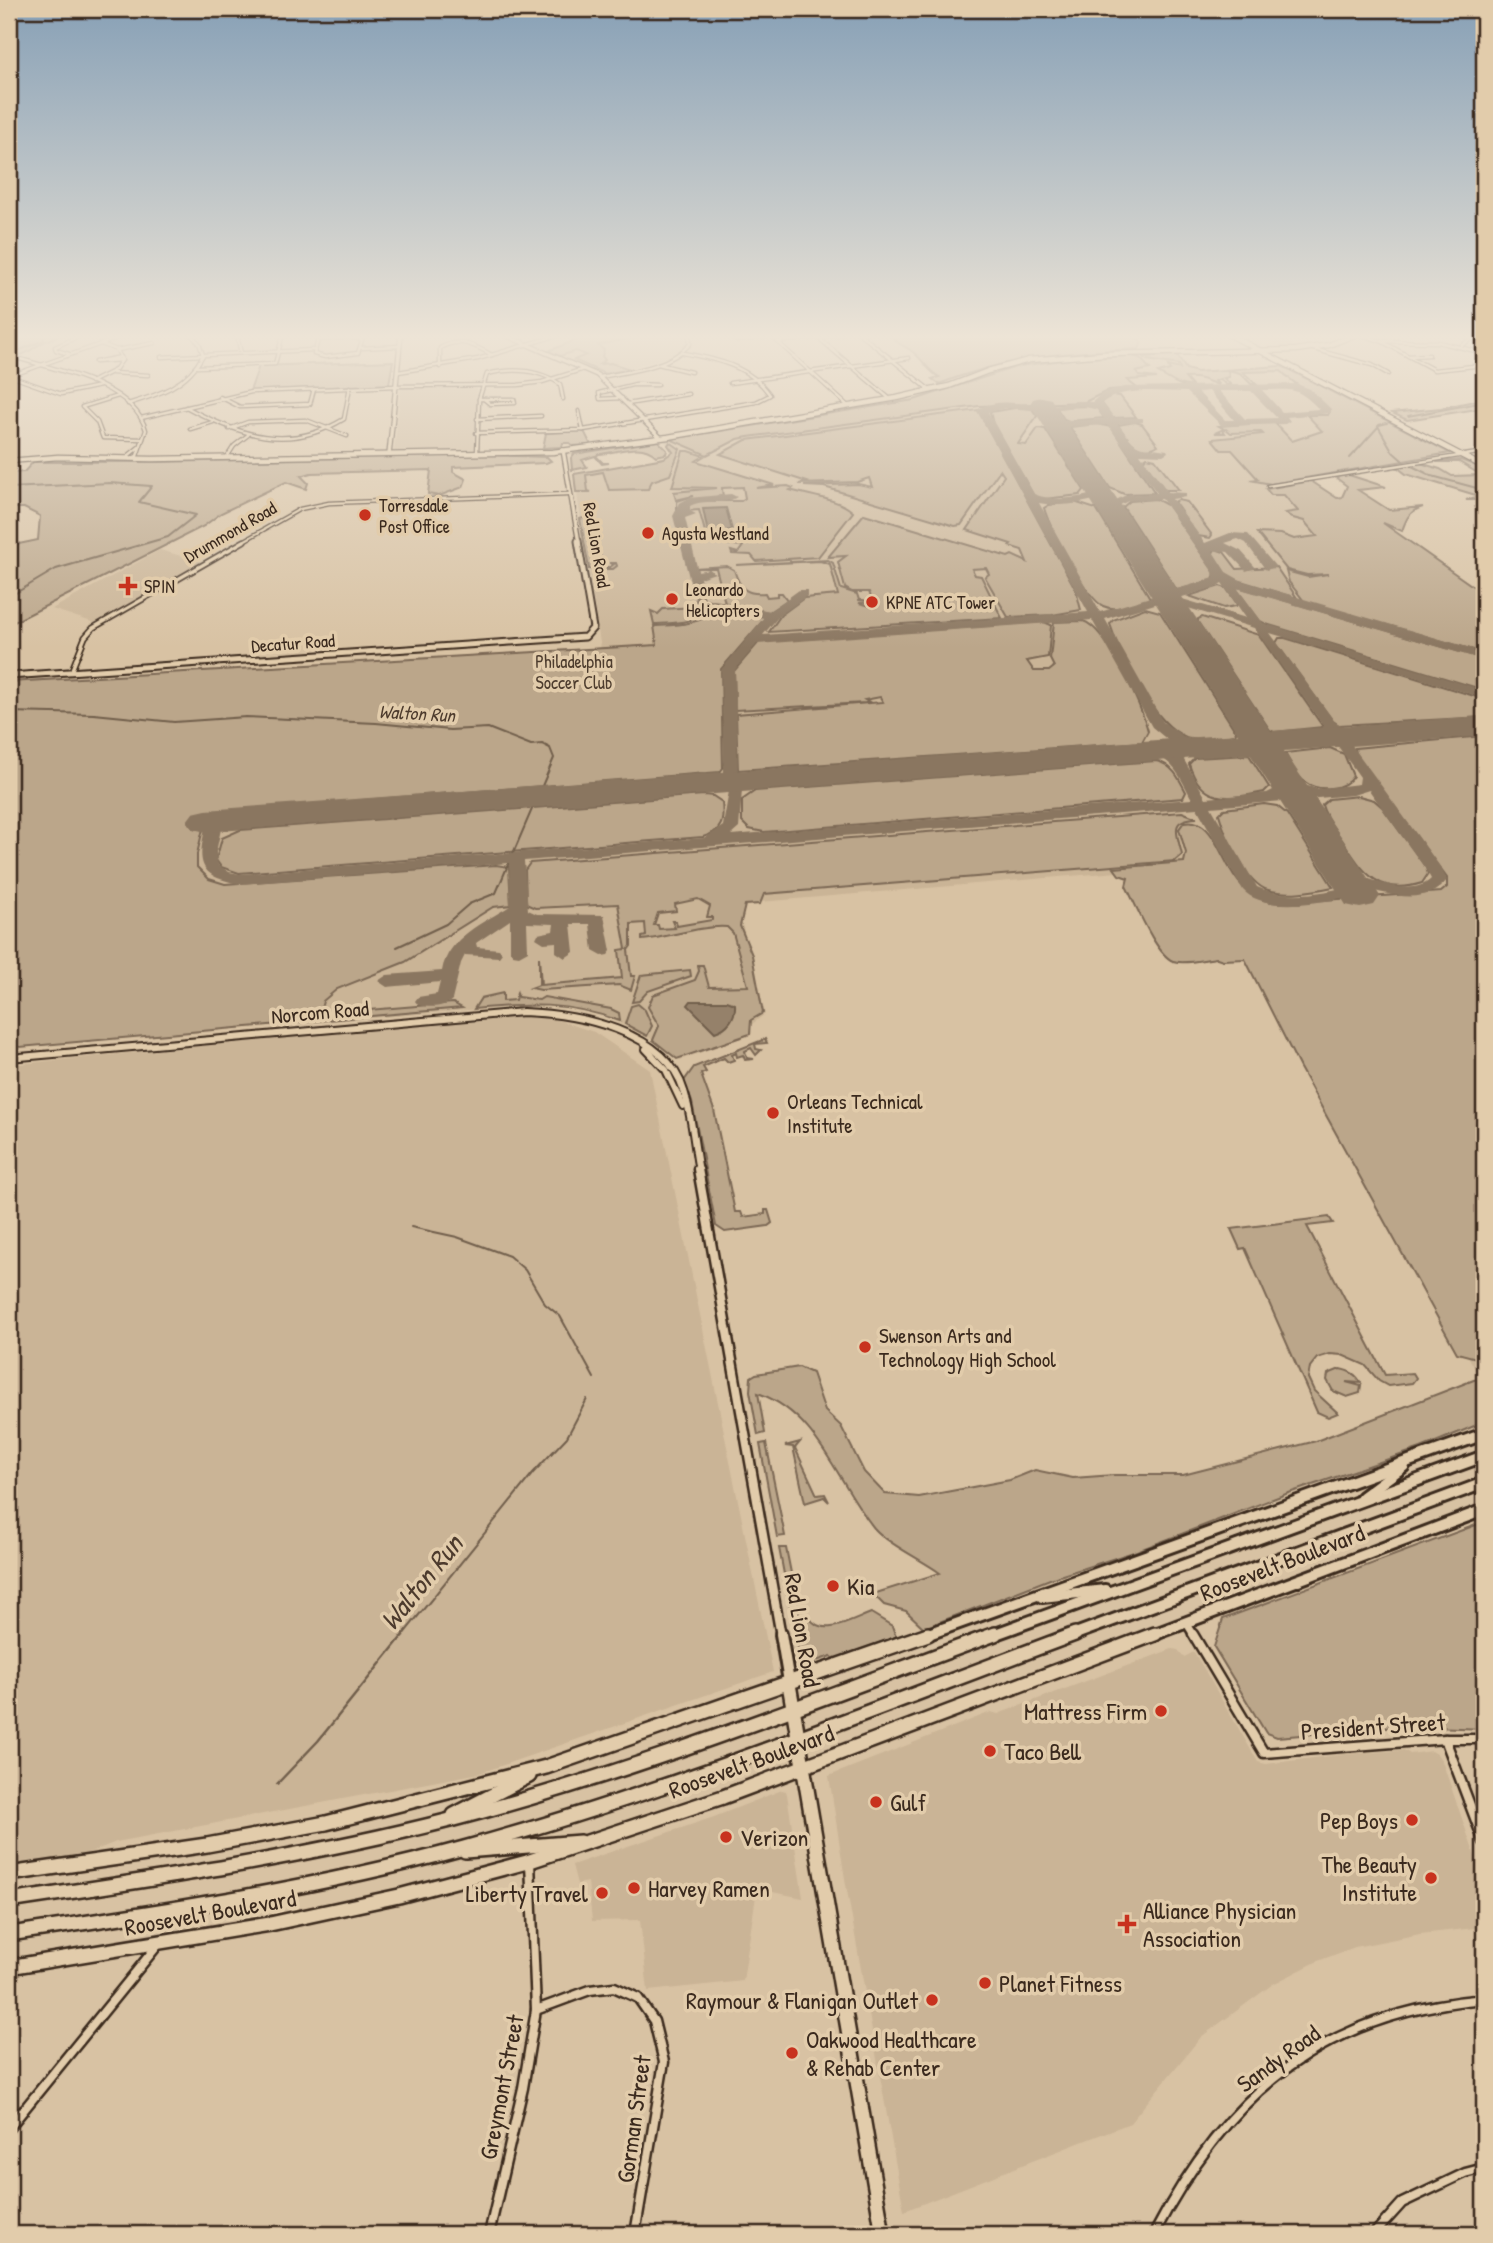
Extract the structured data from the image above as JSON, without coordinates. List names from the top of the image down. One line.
{"streets":{"main road":["Red Lion Road","Roosevelt Boulevard"],"street":["Drummond Road","Decatur Road","Norcom Road","President Street","Sandy Road","Greymont Street","Gorman Street"]},"crossings":[["Drummond Road","Red Lion Road"],["Drummond Road","Decatur Road"],["Red Lion Road","Decatur Road"],["Red Lion Road","Norcom Road"],["Red Lion Road","Roosevelt Boulevard"],["Roosevelt Boulevard","President Street"],["Roosevelt Boulevard","Greymont Street"],["Greymont Street","Gorman Street"]],"water":["Walton Run"],"parks":["Philadelphia Soccer Club"],"places":{"other":["Torresdale Post Office","Agusta Westland","Leonardo Helicopters","KPNE ATC Tower","Orleans Technical Institute","Swenson Arts and Technology High School","Kia","Mattress Firm","Taco Bell","Gulf","Pep Boys","Verizon","The Beauty Institute","Harvey Ramen","Liberty Travel","Planet Fitness","Raymour & Flanigan Outlet","Oakwood Healthcare & Rehab Center"],"health":["SPIN","Alliance Physician Association"]}}
